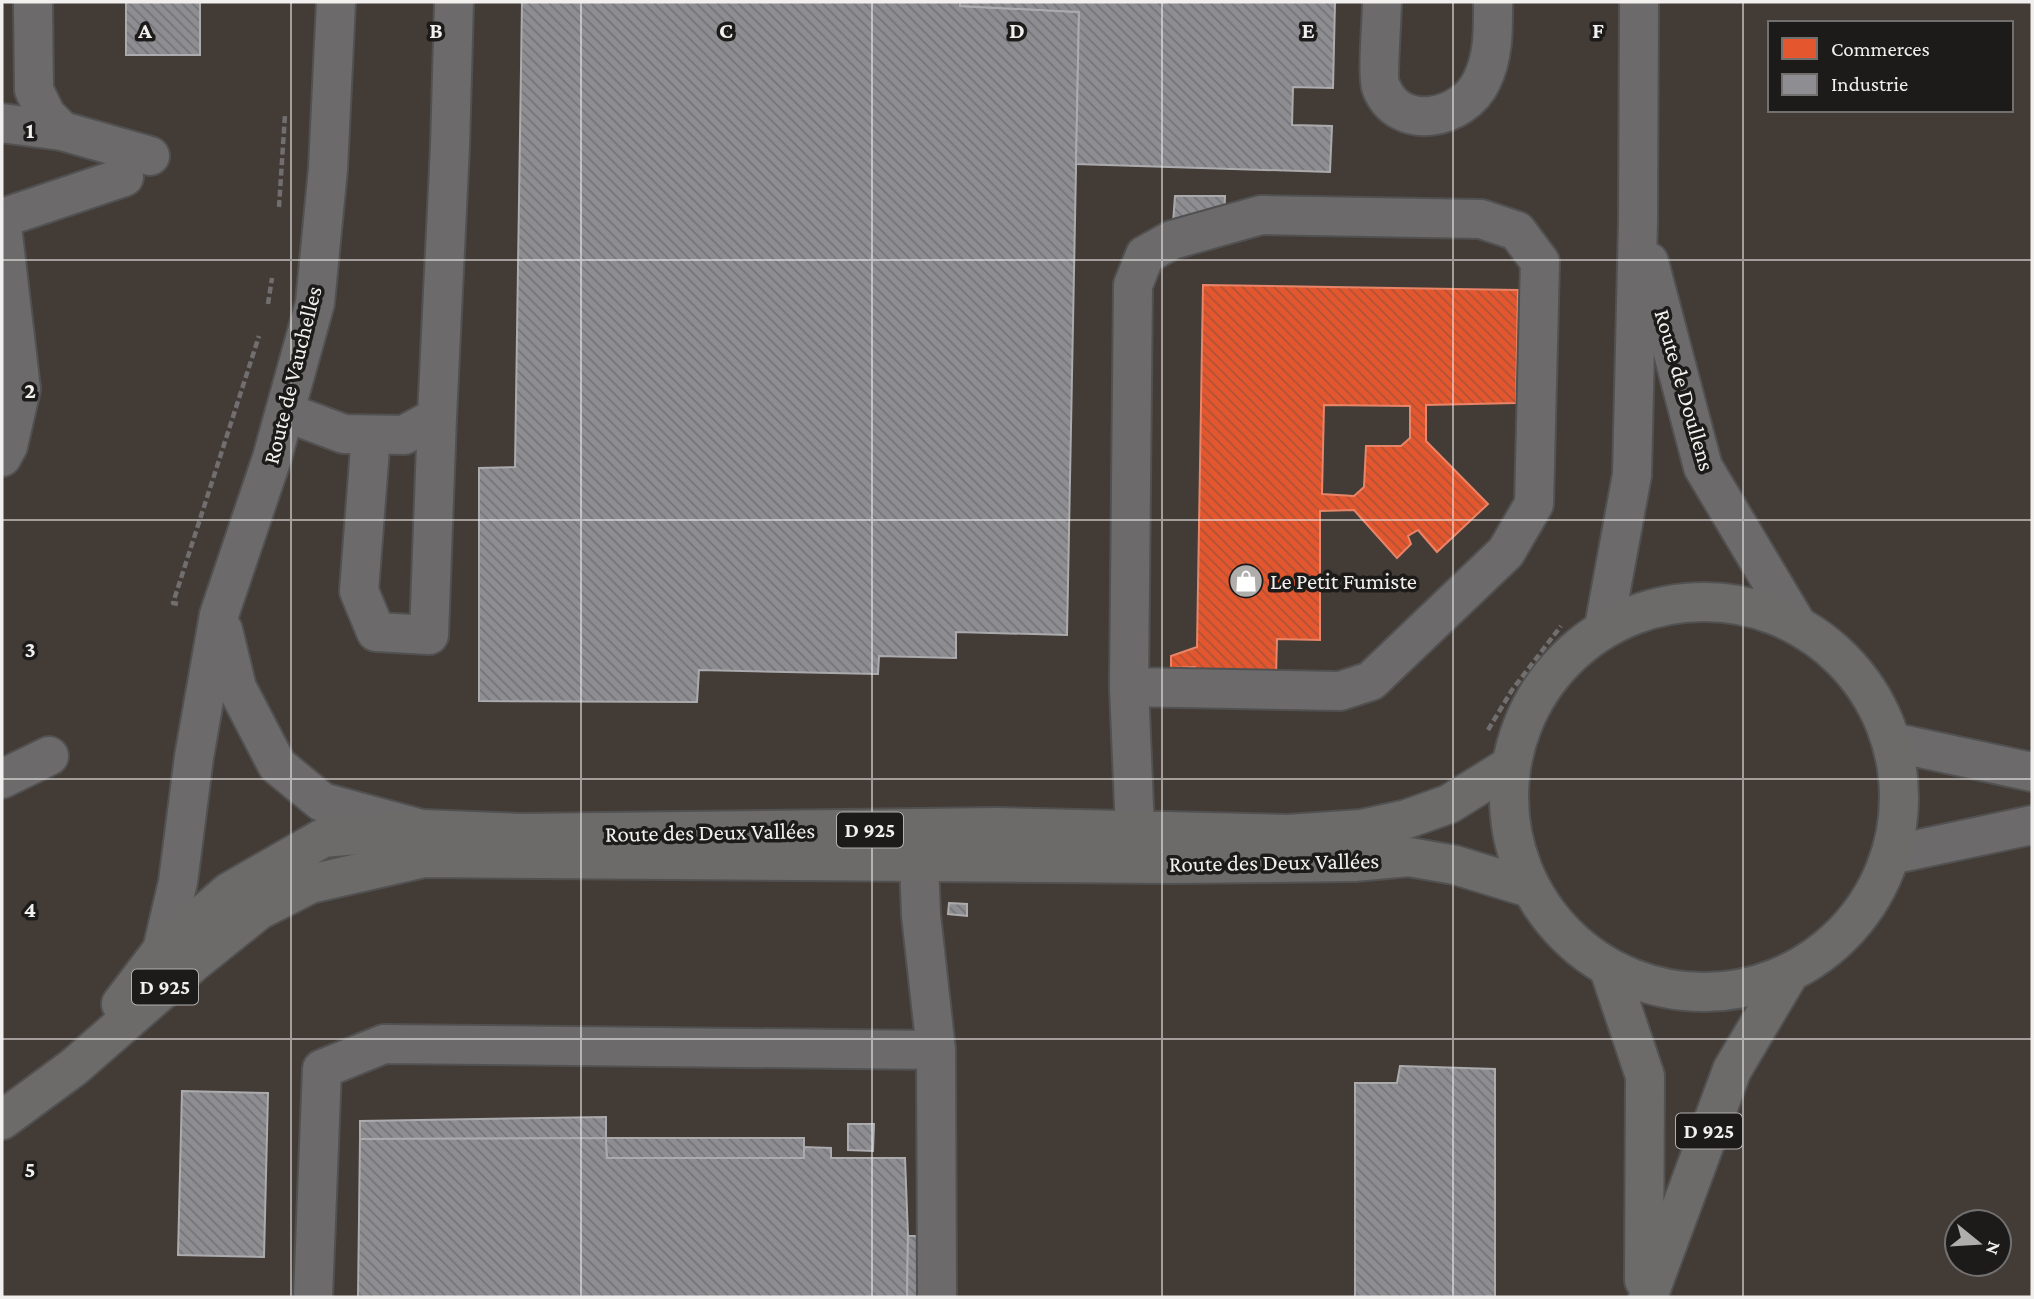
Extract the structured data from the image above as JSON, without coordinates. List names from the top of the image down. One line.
{"streets":{"main road":["D 925","Route des Deux Vallées"],"street":["Route de Vauchelles","Route de Doullens"]},"crossings":[["Route de Vauchelles","Route des Deux Vallées"]],"places":{"shop":["Le Petit Fumiste"]},"legend":["Commerces","Industrie"],"north":"right","grid":{"columns":["A","B","C","D","E","F"],"rows":["1","2","3","4","5"]}}
